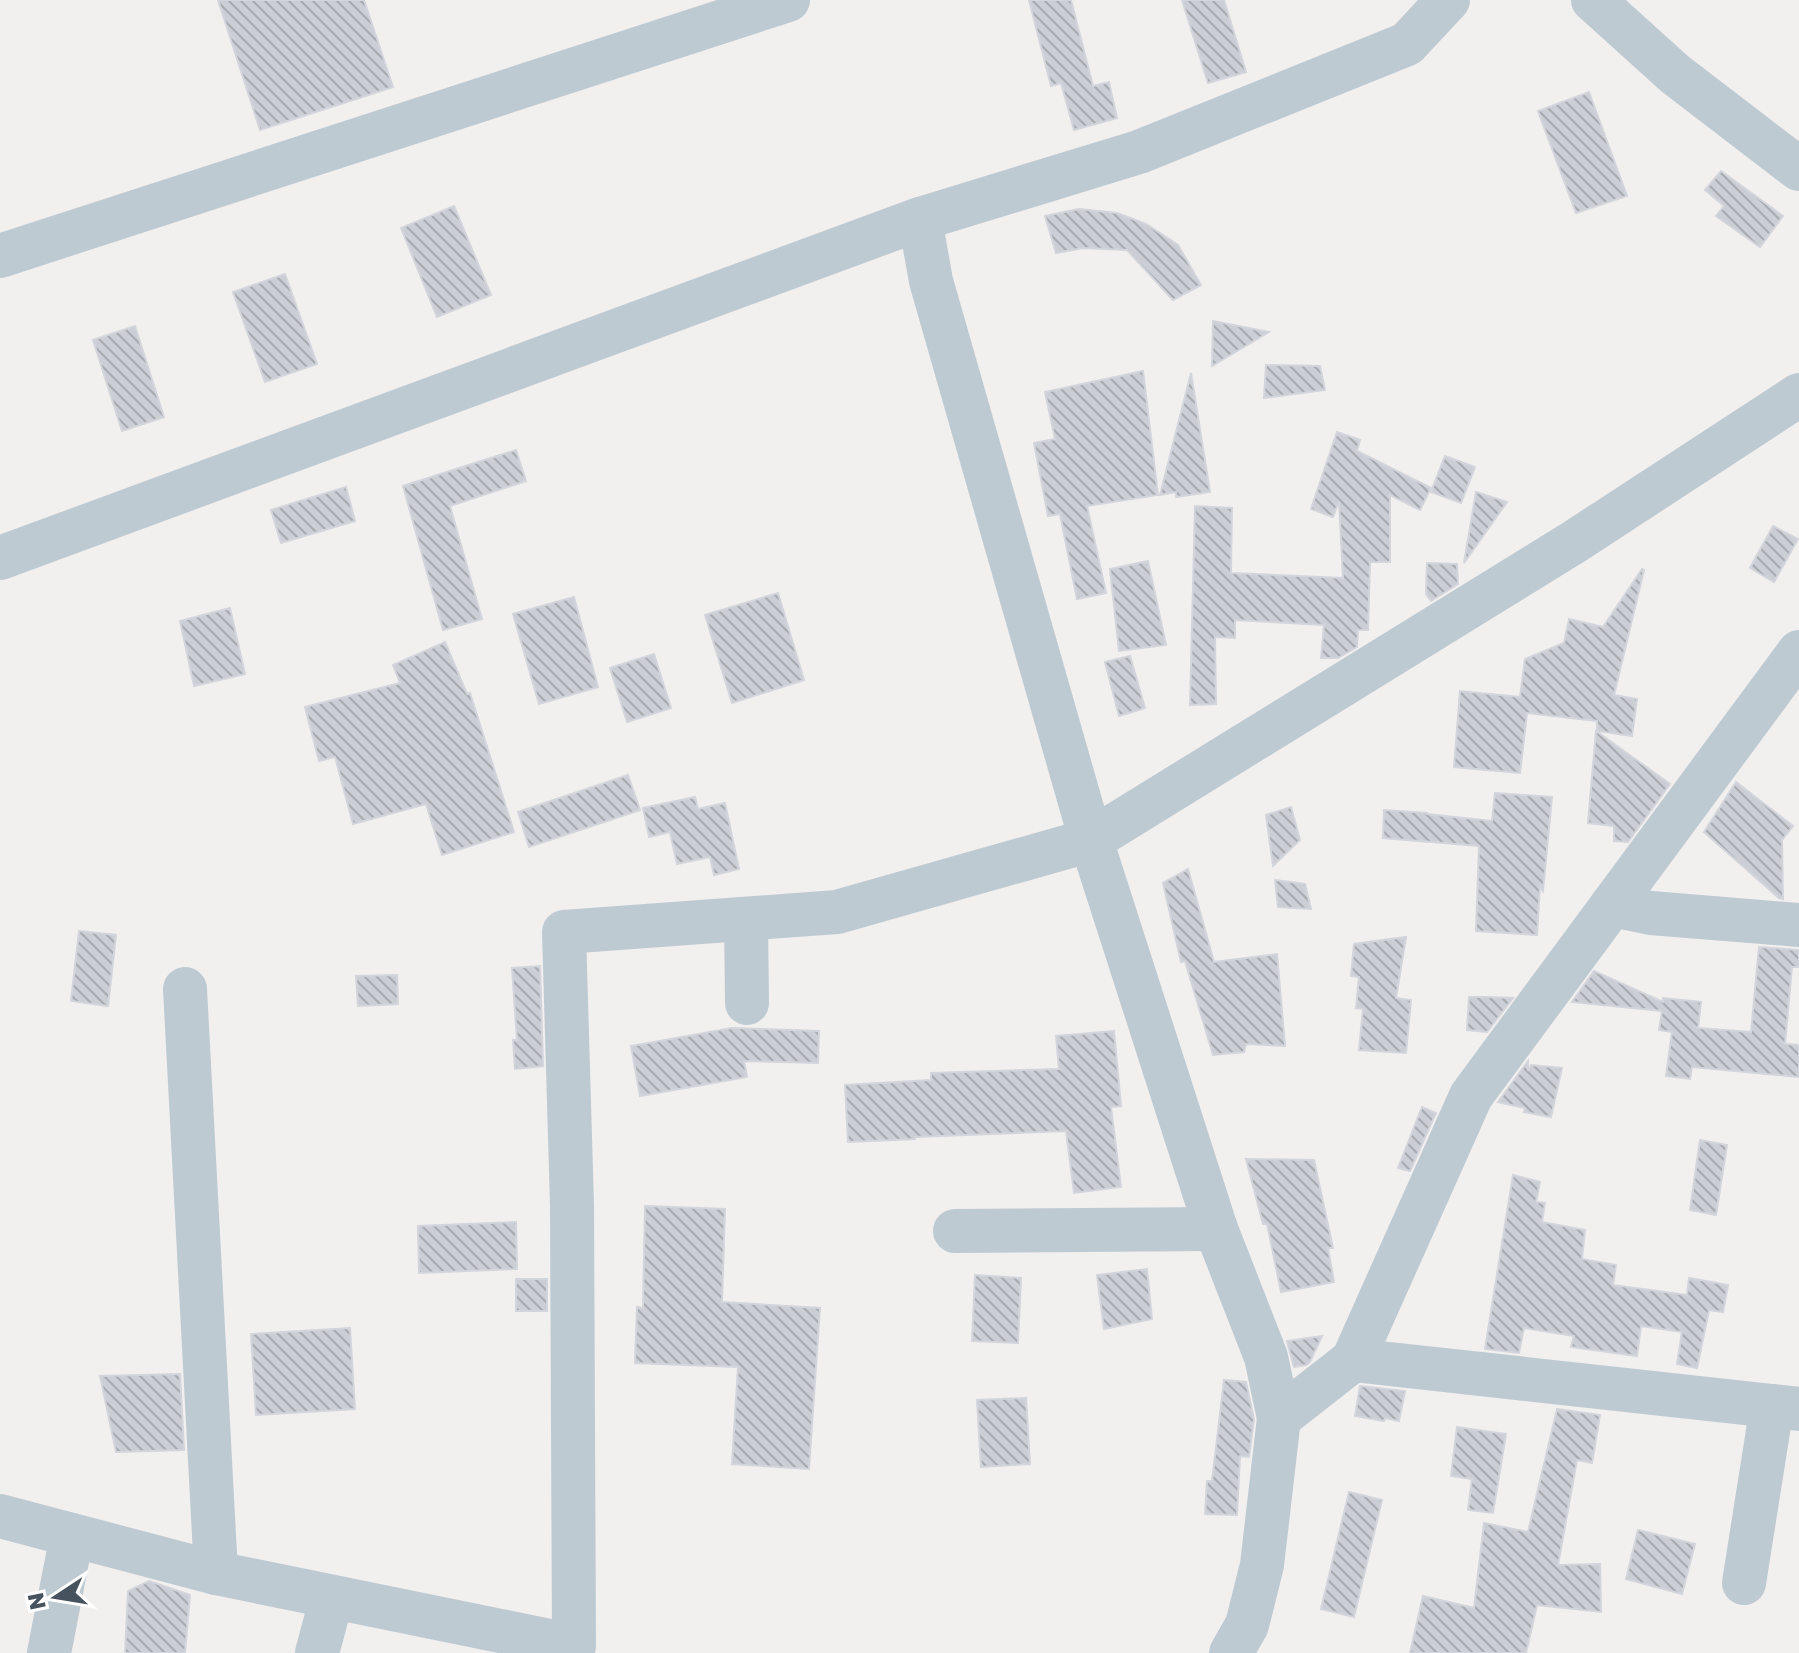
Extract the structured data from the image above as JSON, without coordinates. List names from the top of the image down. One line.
{"north":"left"}
